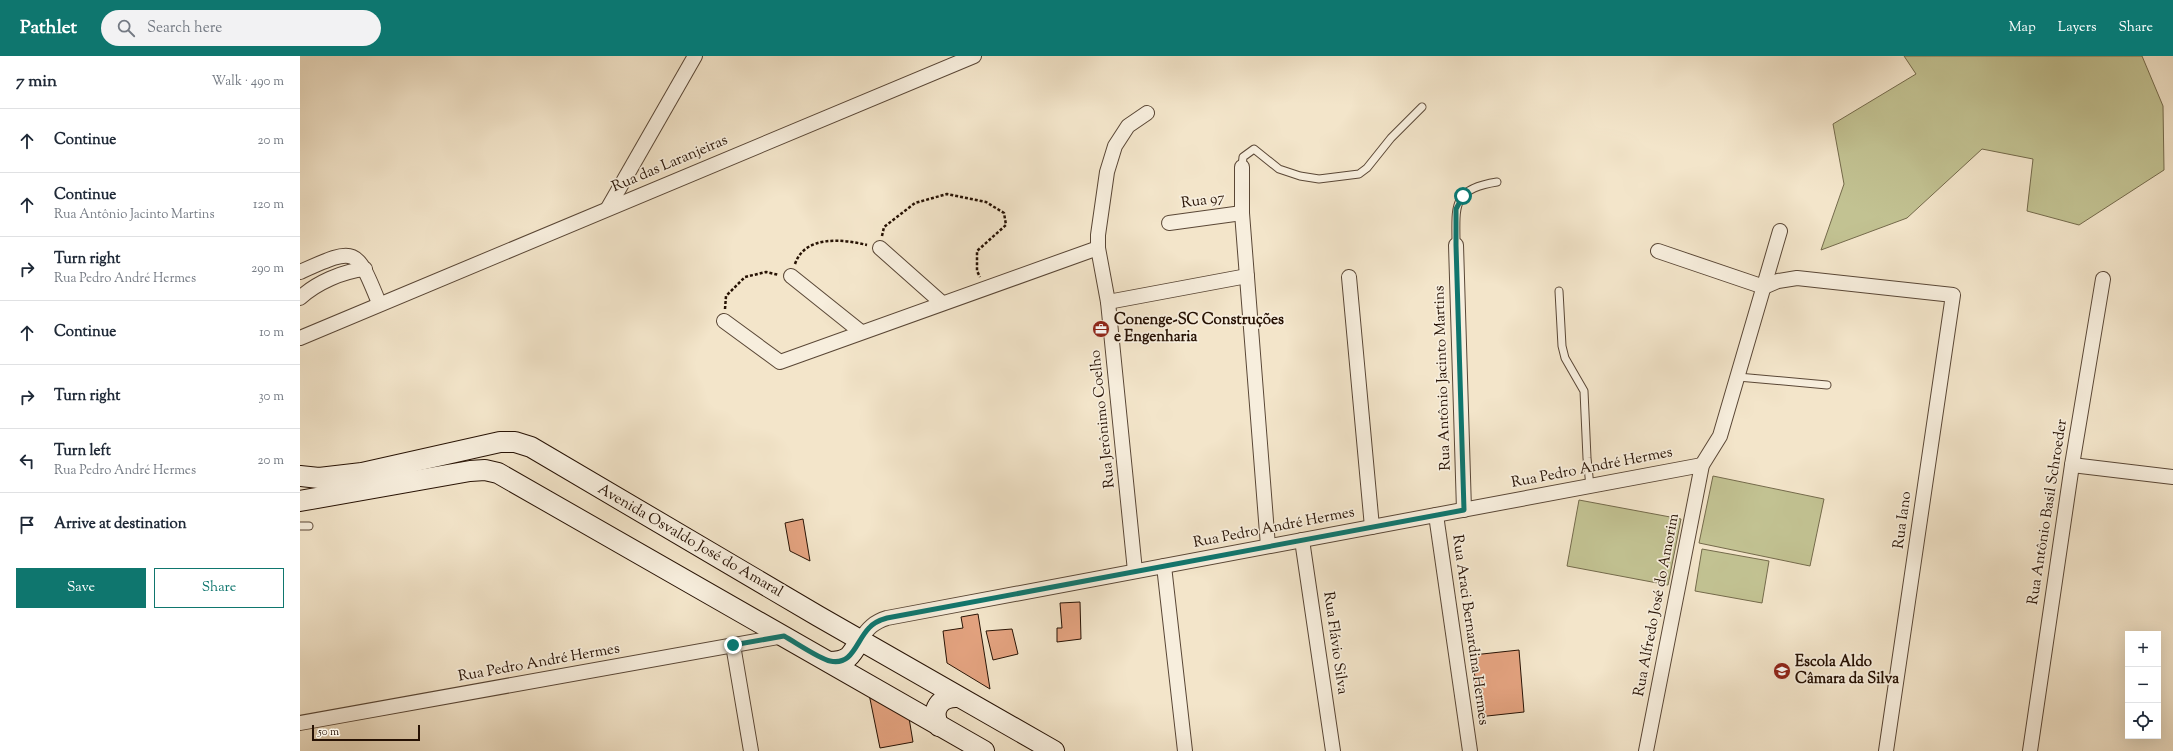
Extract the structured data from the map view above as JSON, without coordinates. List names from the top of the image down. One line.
{"streets":{"main road":["Avenida Osvaldo José do Amaral"],"street":["Rua das Laranjeiras","Rua 97","Rua Antônio Jacinto Martins","Rua Jerônimo Coelho","Rua Pedro André Hermes","Rua Antônio Basil Schroeder","Rua Iano","Rua Alfredo José do Amorim","Rua Araci Bernardina Hermes","Rua Flávio Silva"]},"crossings":[["Rua Antônio Jacinto Martins","Rua Pedro André Hermes"],["Rua Jerônimo Coelho","Rua Pedro André Hermes"],["Rua Pedro André Hermes","Avenida Osvaldo José do Amaral"],["Rua Pedro André Hermes","Rua Alfredo José do Amorim"],["Rua Pedro André Hermes","Rua Araci Bernardina Hermes"],["Rua Pedro André Hermes","Rua Flávio Silva"]],"places":{"office":["Conenge-SC Construções e Engenharia"],"school or university":["Escola Aldo Câmara da Silva"]},"scale_bar":"50 m","page":{"header":"Pathlet","search":"Search here","nav":["Map","Layers","Share"],"heading":["7 min","Walk · 490 m"],"list":[["Continue","20 m"],["Continue","Rua Antônio Jacinto Martins","120 m"],["Turn right","Rua Pedro André Hermes","290 m"],["Continue","10 m"],["Turn right","30 m"],["Turn left","Rua Pedro André Hermes","20 m"],"Arrive at destination"],"buttons":["Save","Share"],"map_buttons":["+","−"],"scale":"50 m"}}
